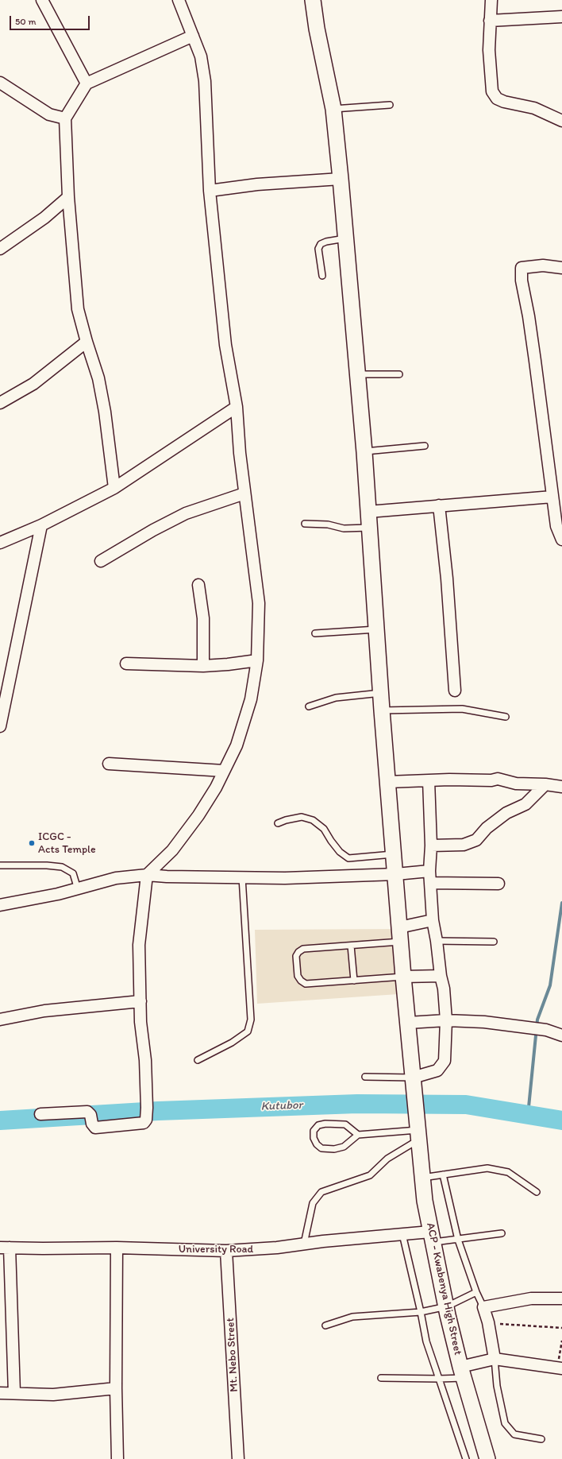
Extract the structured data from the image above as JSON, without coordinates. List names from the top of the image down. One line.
{"streets":{"main road":["ACP - Kwabenya High Street"],"street":["University Road","Mt. Nebo Street"]},"crossings":[["University Road","ACP - Kwabenya High Street"],["University Road","Mt. Nebo Street"]],"water":["Kutubor"],"places":["ICGC - Acts Temple"],"scale_bar":"50 m"}
